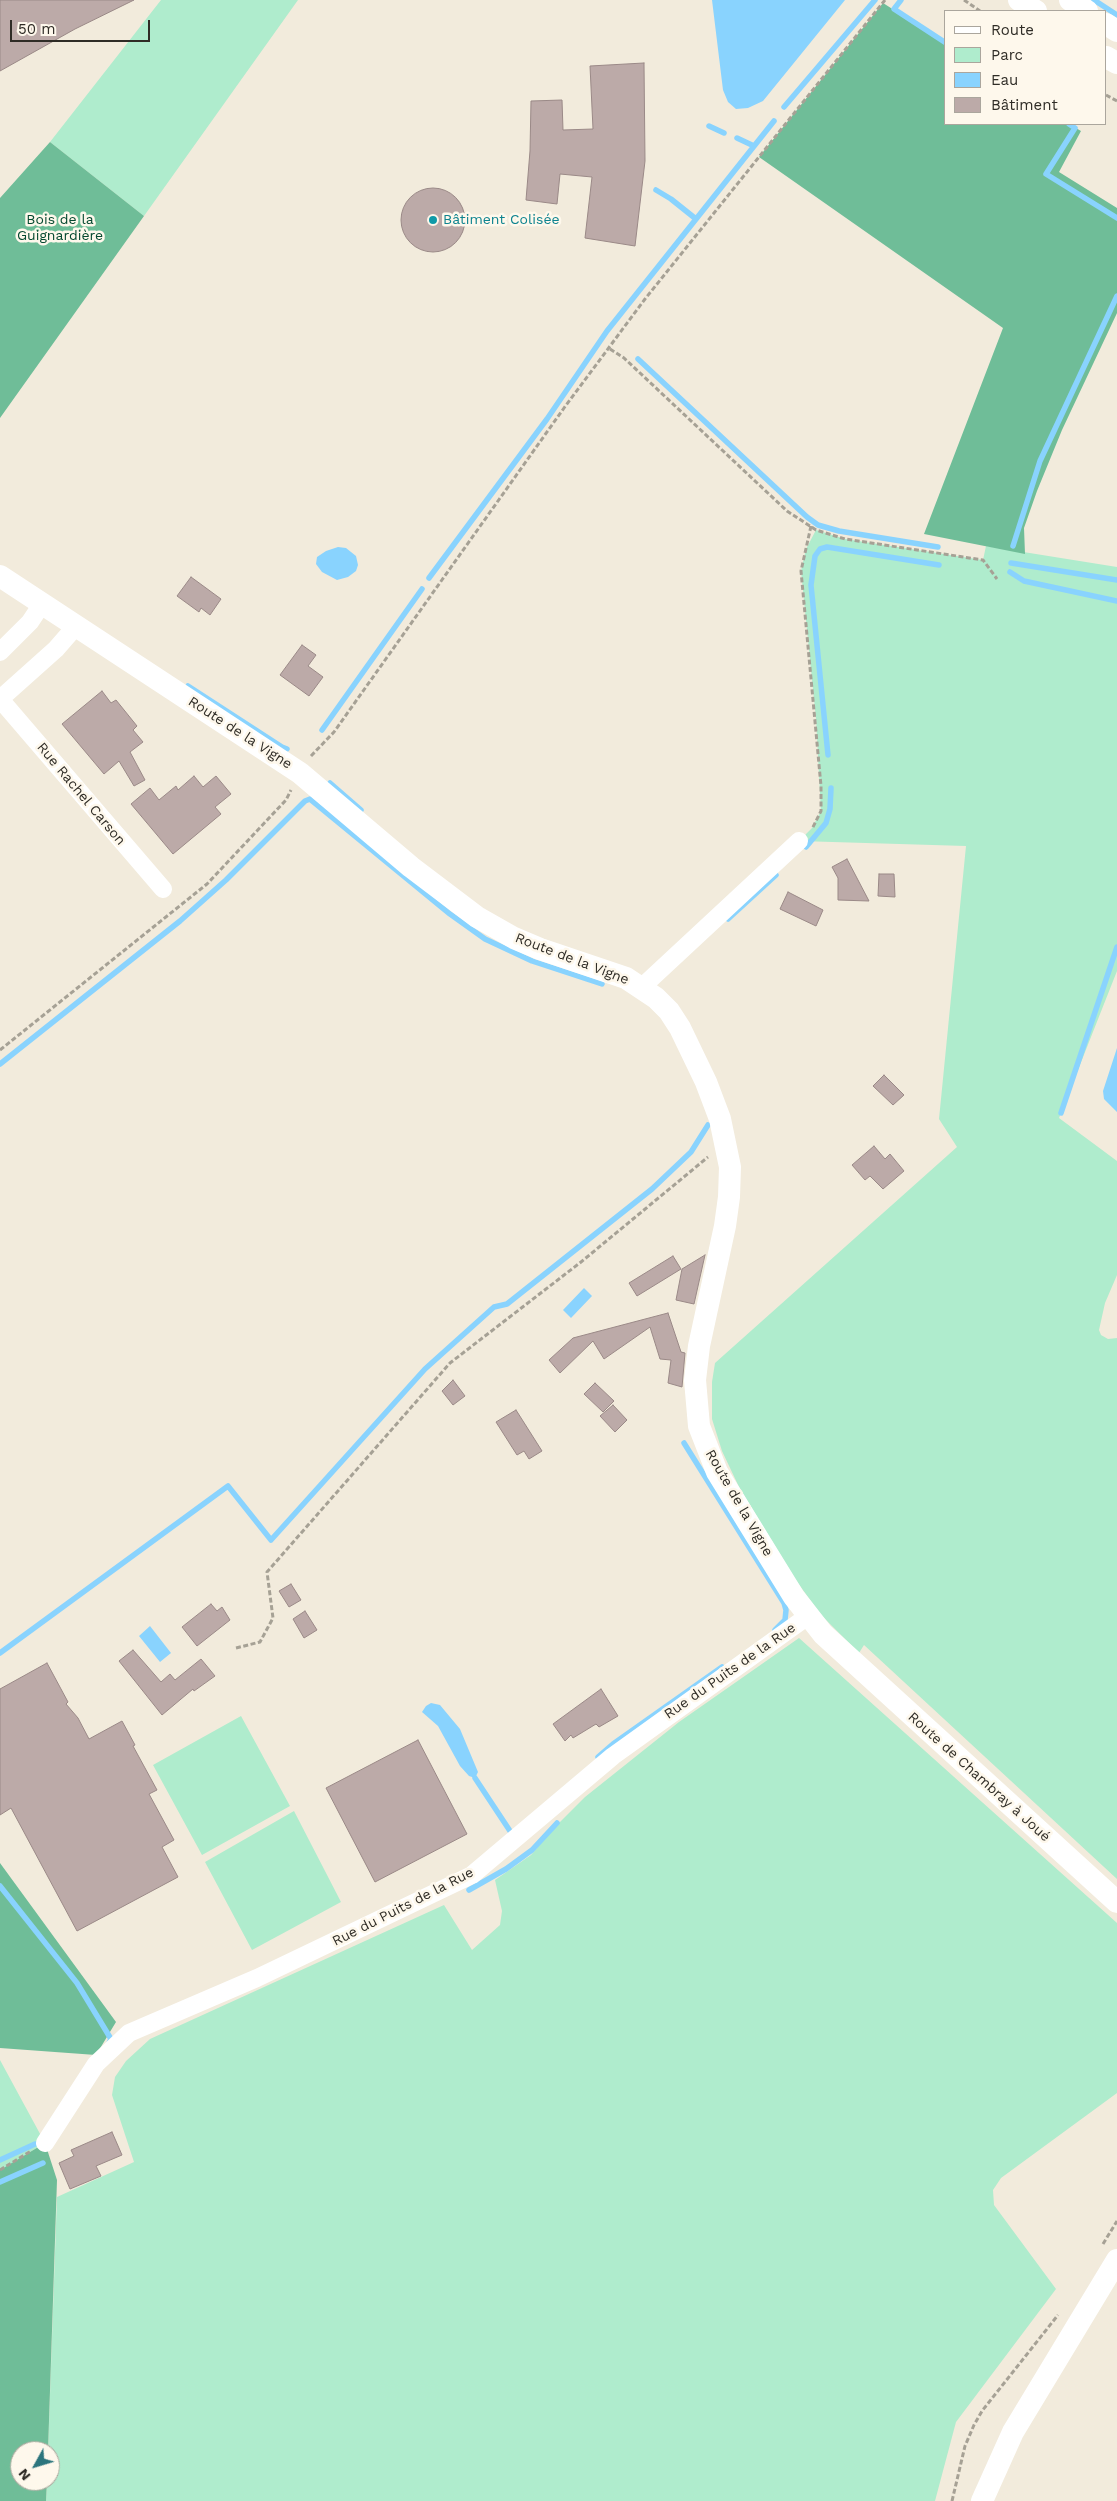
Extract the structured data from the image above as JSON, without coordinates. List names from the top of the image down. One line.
{"streets":{"street":["Route de la Vigne","Rue Rachel Carson","Rue du Puits de la Rue","Route de Chambray à Joué"]},"crossings":[["Route de la Vigne","Rue du Puits de la Rue"],["Route de la Vigne","Route de Chambray à Joué"]],"parks":["Bois de la Guignardière"],"places":["Bâtiment Colisée"],"legend":["Route","Parc","Eau","Bâtiment"],"scale_bar":"50 m","north":"bottom left"}
